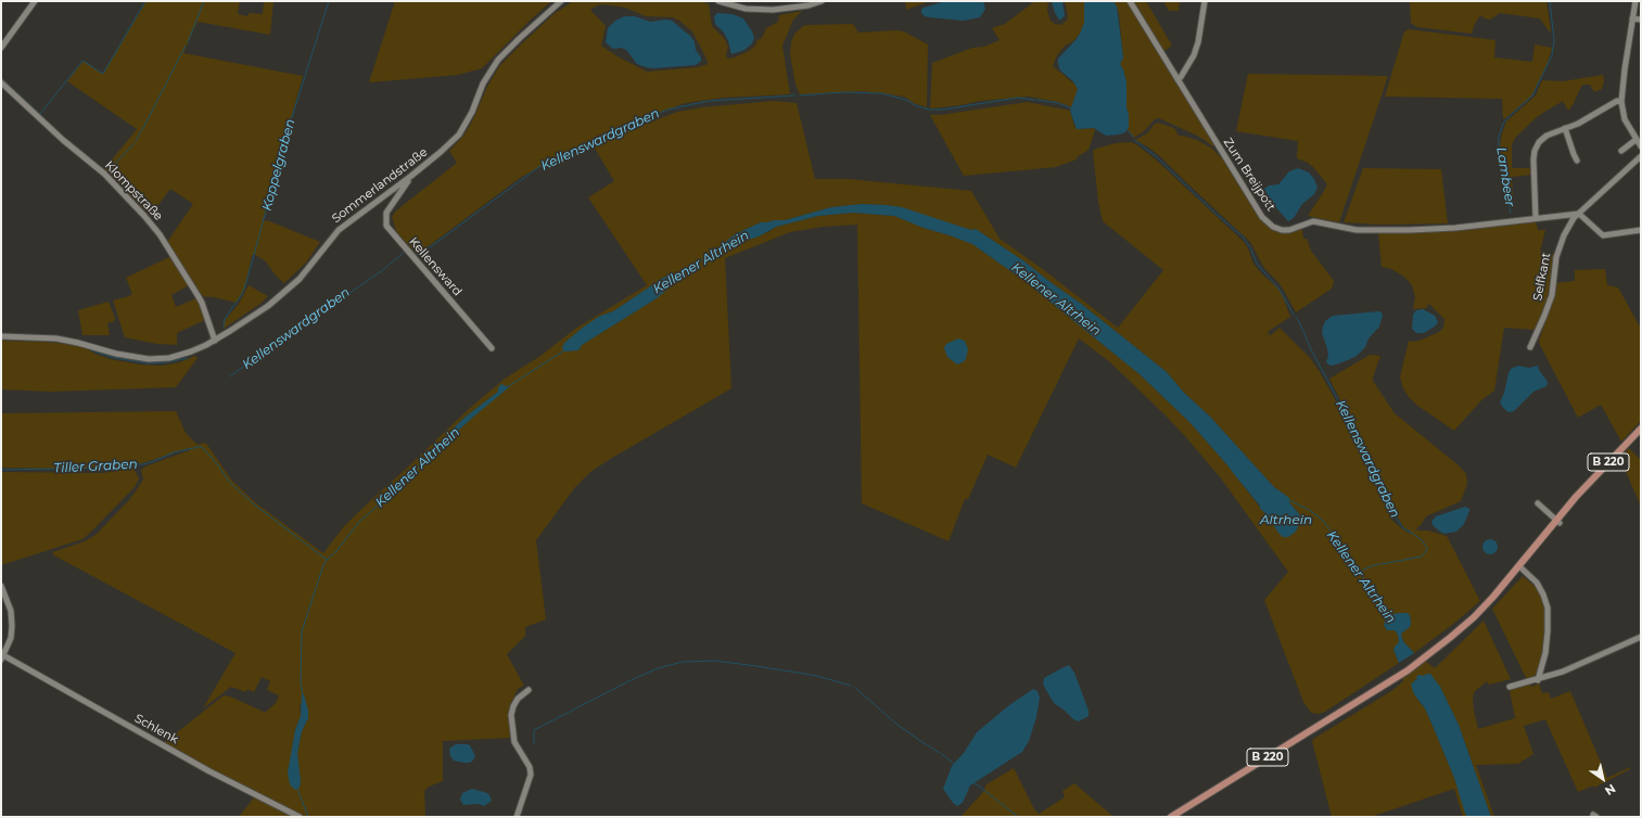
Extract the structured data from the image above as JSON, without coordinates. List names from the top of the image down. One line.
{"streets":{"main road":["B 220"],"street":["Zum Breijpott","Sommerlandstraße","Klompstraße","Kellensward","Selfkant","Schlenk"]},"crossings":[["Zum Breijpott","Selfkant"],["Sommerlandstraße","Klompstraße"],["Sommerlandstraße","Kellensward"]],"water":["Kellenswardgraben","Koppelgraben","Lambeer","Kellener Altrhein","Tiller Graben","Altrhein"],"north":"bottom right"}
